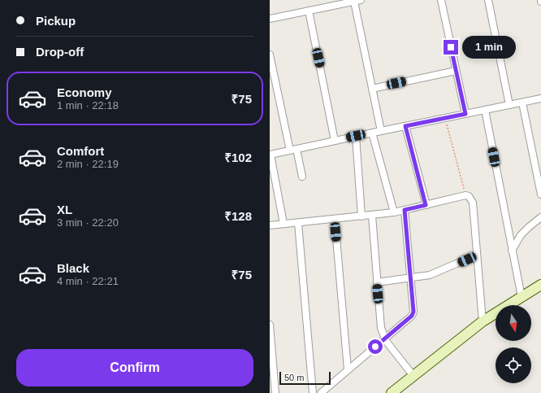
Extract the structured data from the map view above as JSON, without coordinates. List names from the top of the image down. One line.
{"scale_bar":"50 m","north":"bottom","page":{"banner":["Pickup","Drop-off"],"bubble":"1 min","list":[{"name":"Economy","note":"1 min · 22:18","value":"₹75"},{"name":"Comfort","note":"2 min · 22:19","value":"₹102"},{"name":"XL","note":"3 min · 22:20","value":"₹128"},{"name":"Black","note":"4 min · 22:21","value":"₹75"}],"buttons":"Confirm","scale":"50 m"}}
